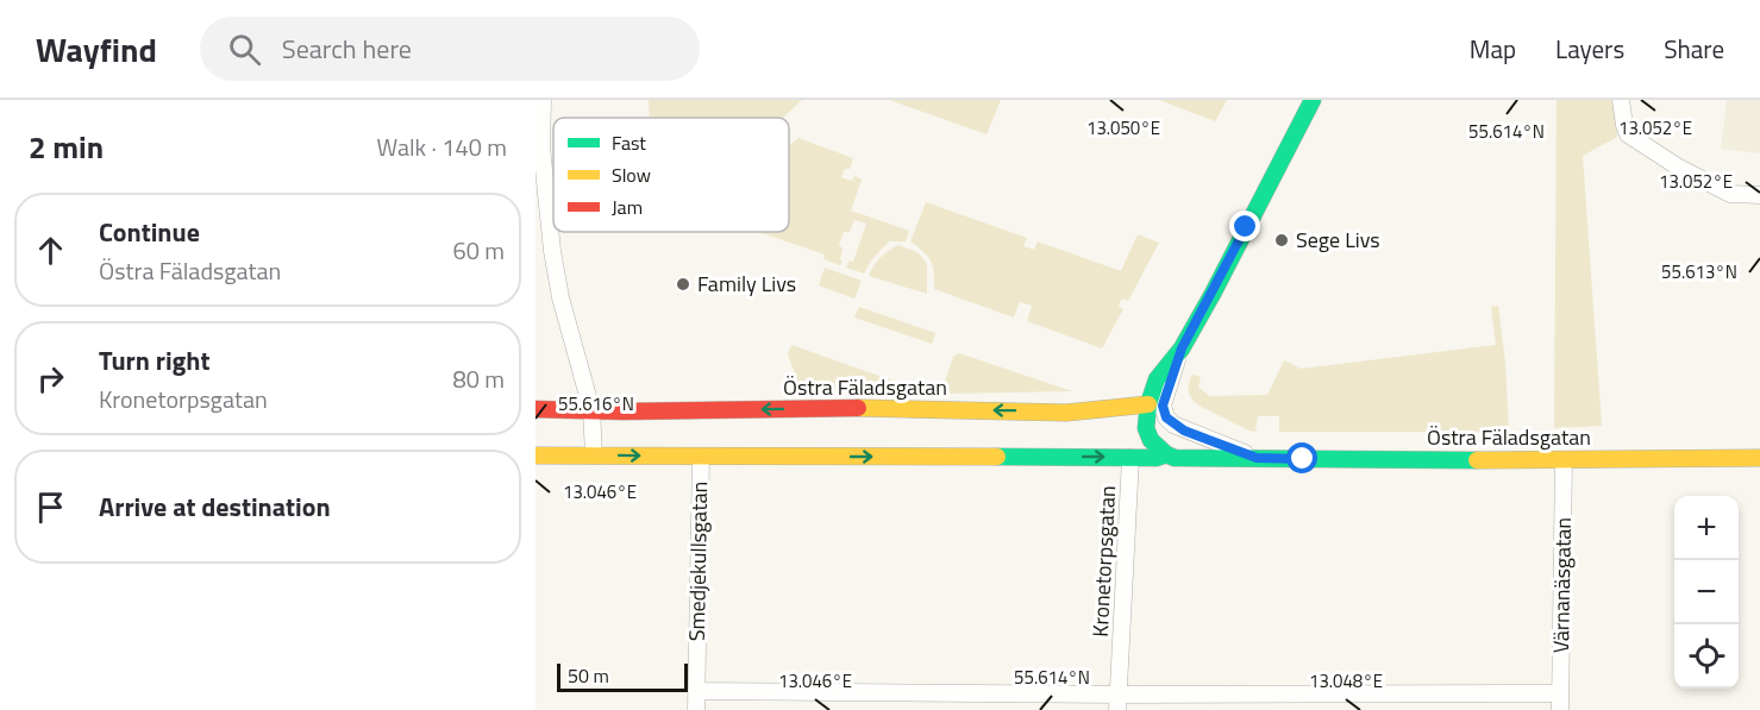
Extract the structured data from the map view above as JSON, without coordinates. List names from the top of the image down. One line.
{"streets":{"street":["Östra Fäladsgatan","Smedjekullsgatan","Kronetorpsgatan","Värnanäsgatan"]},"crossings":[["Östra Fäladsgatan","Smedjekullsgatan"],["Östra Fäladsgatan","Kronetorpsgatan"],["Östra Fäladsgatan","Värnanäsgatan"]],"places":["Sege Livs","Family Livs"],"legend":["Fast","Slow","Jam"],"scale_bar":"50 m","page":{"header":"Wayfind","search":"Search here","nav":["Map","Layers","Share"],"heading":["2 min","Walk · 140 m"],"list":[["Continue","Östra Fäladsgatan","60 m"],["Turn right","Kronetorpsgatan","80 m"],"Arrive at destination"],"map_buttons":["+","−"],"scale":"50 m"},"coordinates":["13.050°E","13.052°E","55.614°N","55.613°N","55.616°N","13.046°E","13.048°E"]}
